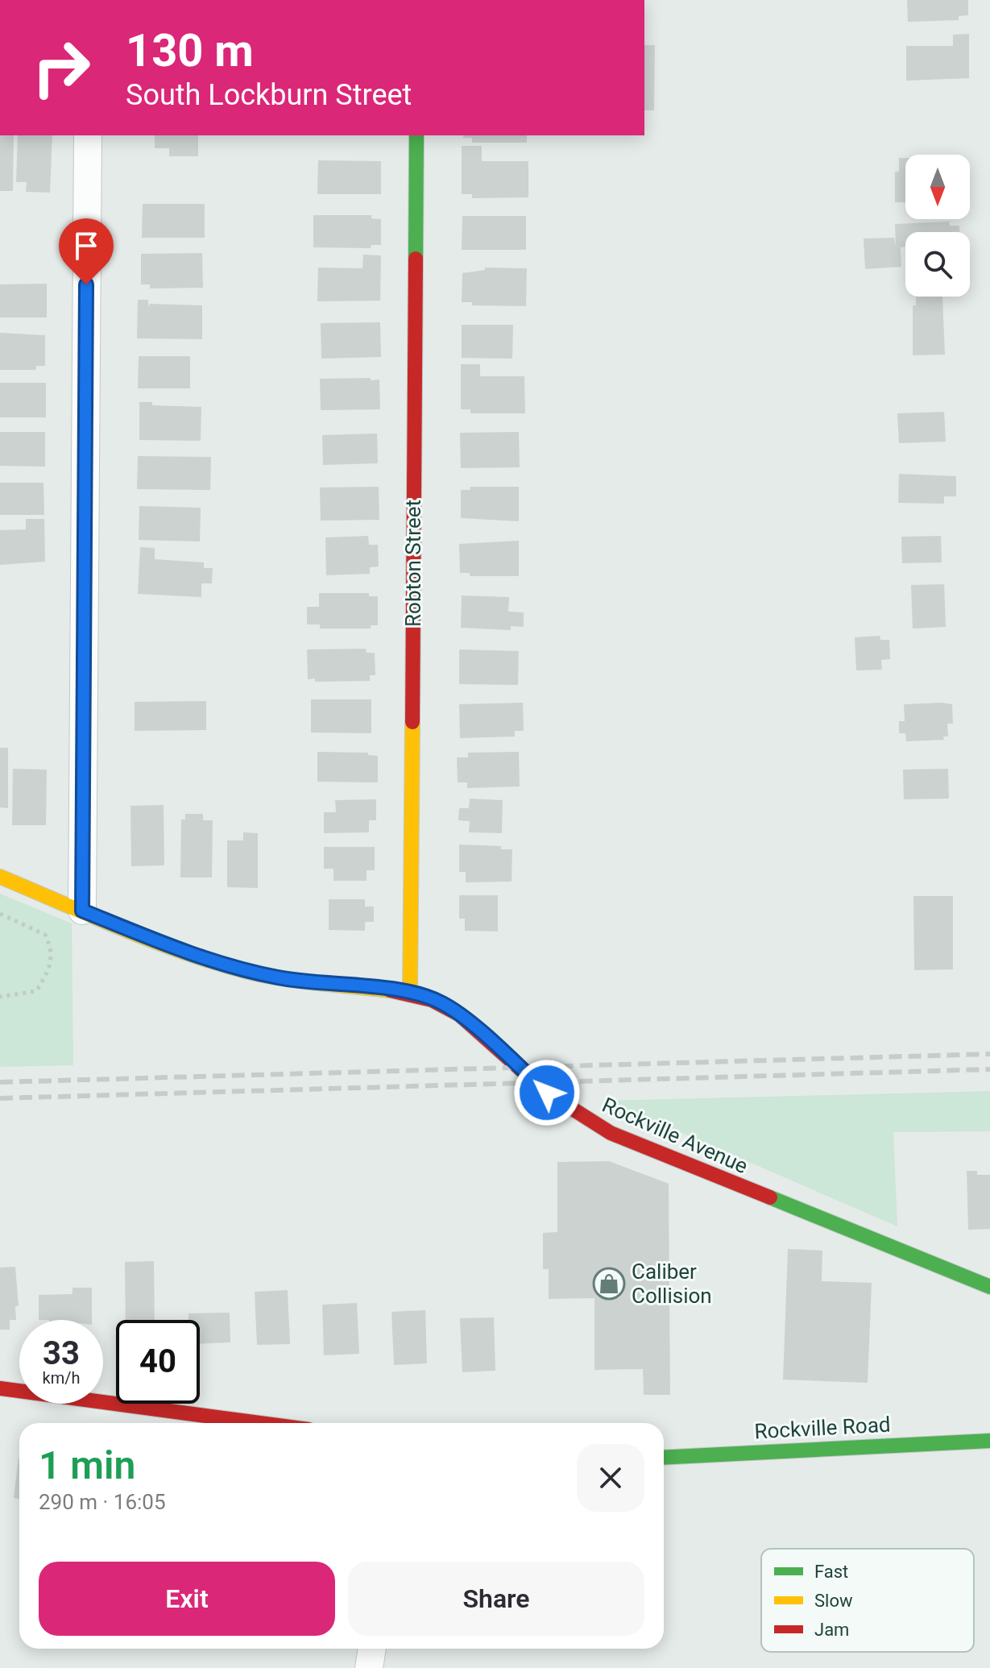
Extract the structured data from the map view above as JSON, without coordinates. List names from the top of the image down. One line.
{"streets":{"street":["Robton Street","Rockville Avenue","Rockville Road"]},"crossings":[["Robton Street","Rockville Avenue"]],"places":{"shop":["Caliber Collision"]},"legend":["Fast","Slow","Jam"],"north":"bottom","page":{"turn":["130 m","South Lockburn Street"],"speed":"33 km/h","limit":"40","heading":["1 min","290 m · 16:05"],"buttons":["Exit","Share"]}}
